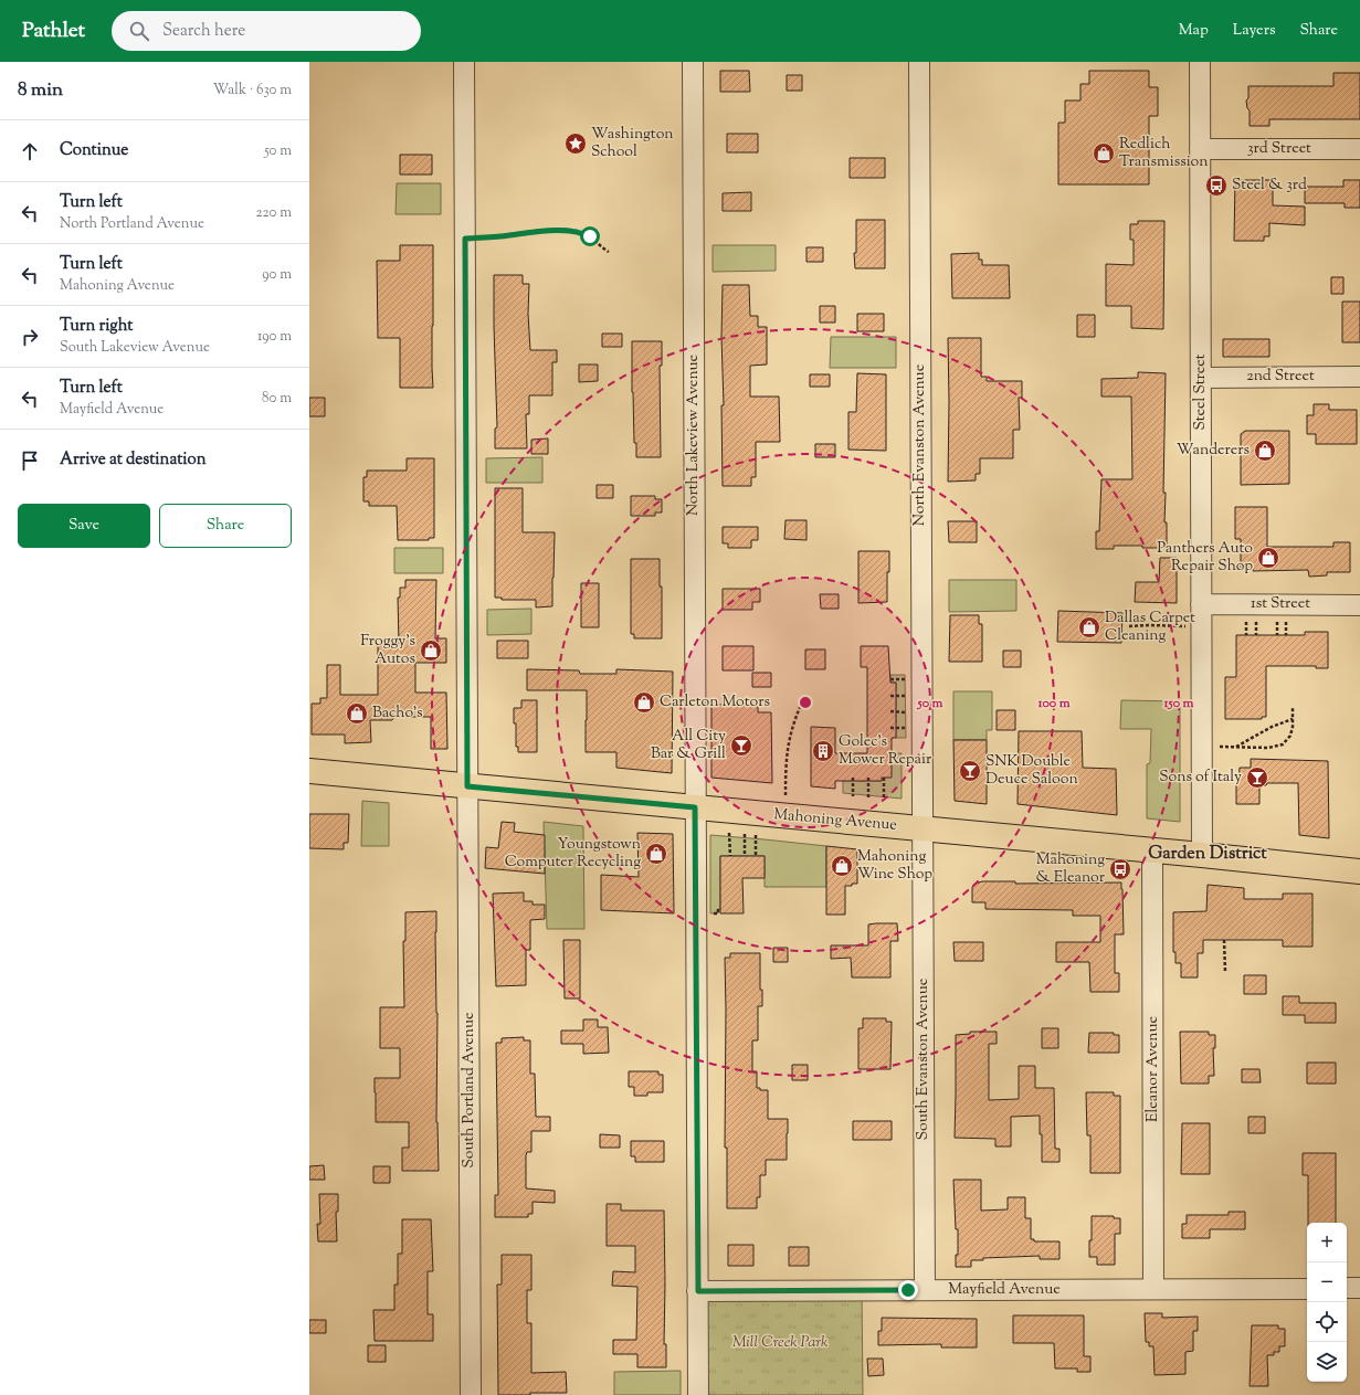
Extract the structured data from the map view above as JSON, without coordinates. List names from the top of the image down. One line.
{"streets":{"main road":["Mahoning Avenue"],"street":["3rd Street","2nd Street","Steel Street","North Lakeview Avenue","North Evanston Avenue","1st Street","South Evanston Avenue","Eleanor Avenue","South Portland Avenue","Mayfield Avenue"]},"crossings":[["3rd Street","Steel Street"],["2nd Street","Steel Street"],["Steel Street","1st Street"],["Steel Street","Mahoning Avenue"],["North Lakeview Avenue","Mahoning Avenue"],["North Lakeview Avenue","Mayfield Avenue"],["North Evanston Avenue","Mahoning Avenue"],["North Evanston Avenue","South Evanston Avenue"],["Mahoning Avenue","South Evanston Avenue"],["Mahoning Avenue","Eleanor Avenue"],["Mahoning Avenue","South Portland Avenue"],["South Evanston Avenue","Mayfield Avenue"],["Eleanor Avenue","Mayfield Avenue"]],"districts":["Garden District"],"parks":["Mill Creek Park"],"places":{"place":["Washington School"],"shop":["Redlich Transmission","Wanderers","Panthers Auto Repair Shop","Dallas Carpet Cleaning","Froggy's Autos","Carleton Motors","Bacho's","Youngstown Computer Recycling","Mahoning Wine Shop"],"bus stop":["Steel & 3rd","Mahoning & Eleanor"],"bar":["All City Bar & Grill","SNK Double Deuce Saloon","Sons of Italy"],"building":["Golec's Mower Repair"]},"page":{"header":"Pathlet","search":"Search here","nav":["Map","Layers","Share"],"heading":["8 min","Walk · 630 m"],"list":[["Continue","50 m"],["Turn left","North Portland Avenue","220 m"],["Turn left","Mahoning Avenue","90 m"],["Turn right","South Lakeview Avenue","190 m"],["Turn left","Mayfield Avenue","80 m"],"Arrive at destination"],"buttons":["Save","Share"],"map_buttons":["+","−"]},"rings":["50 m","100 m","150 m"]}
